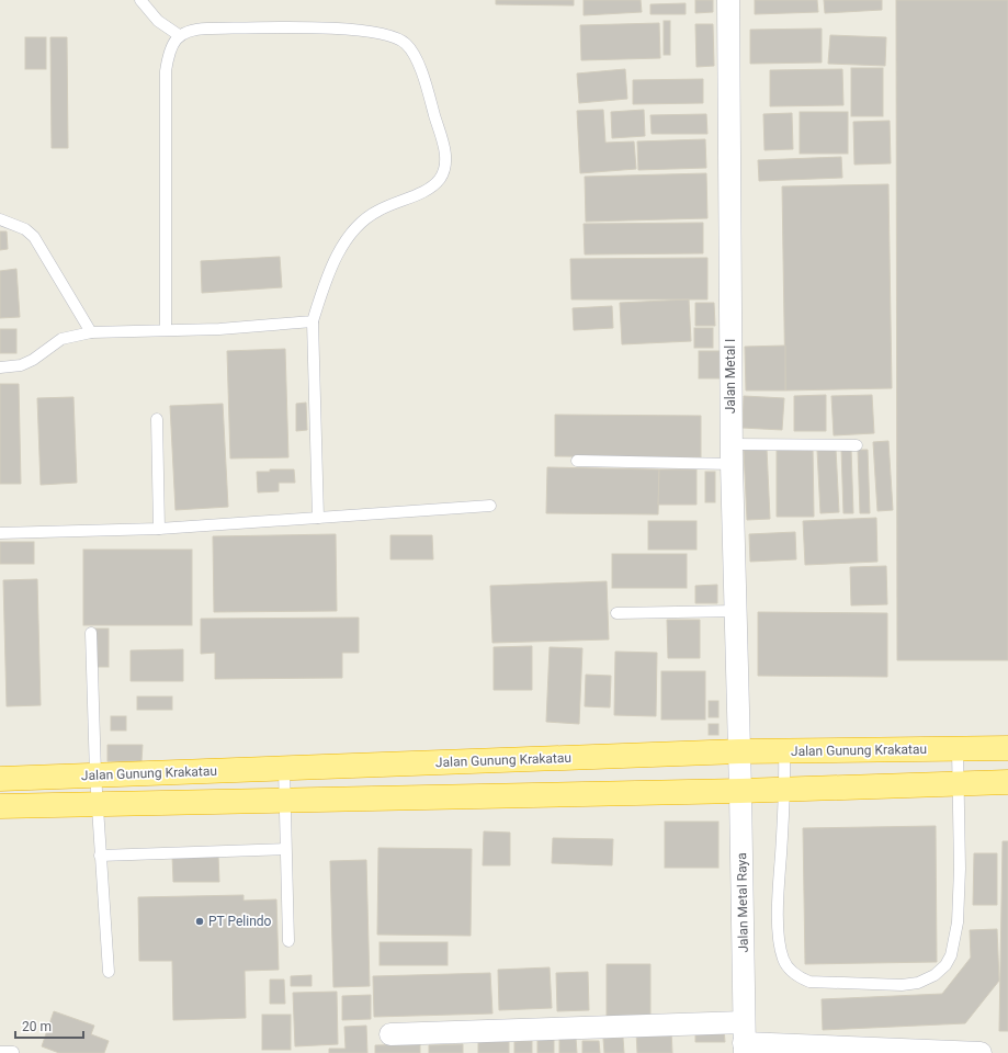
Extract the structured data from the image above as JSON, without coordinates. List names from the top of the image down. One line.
{"streets":{"highway":["Jalan Gunung Krakatau"],"street":["Jalan Metal I","Jalan Metal Raya"]},"crossings":[["Jalan Metal I","Jalan Gunung Krakatau"],["Jalan Metal I","Jalan Metal Raya"],["Jalan Gunung Krakatau","Jalan Metal Raya"]],"places":["PT Pelindo"],"scale_bar":"20 m"}
